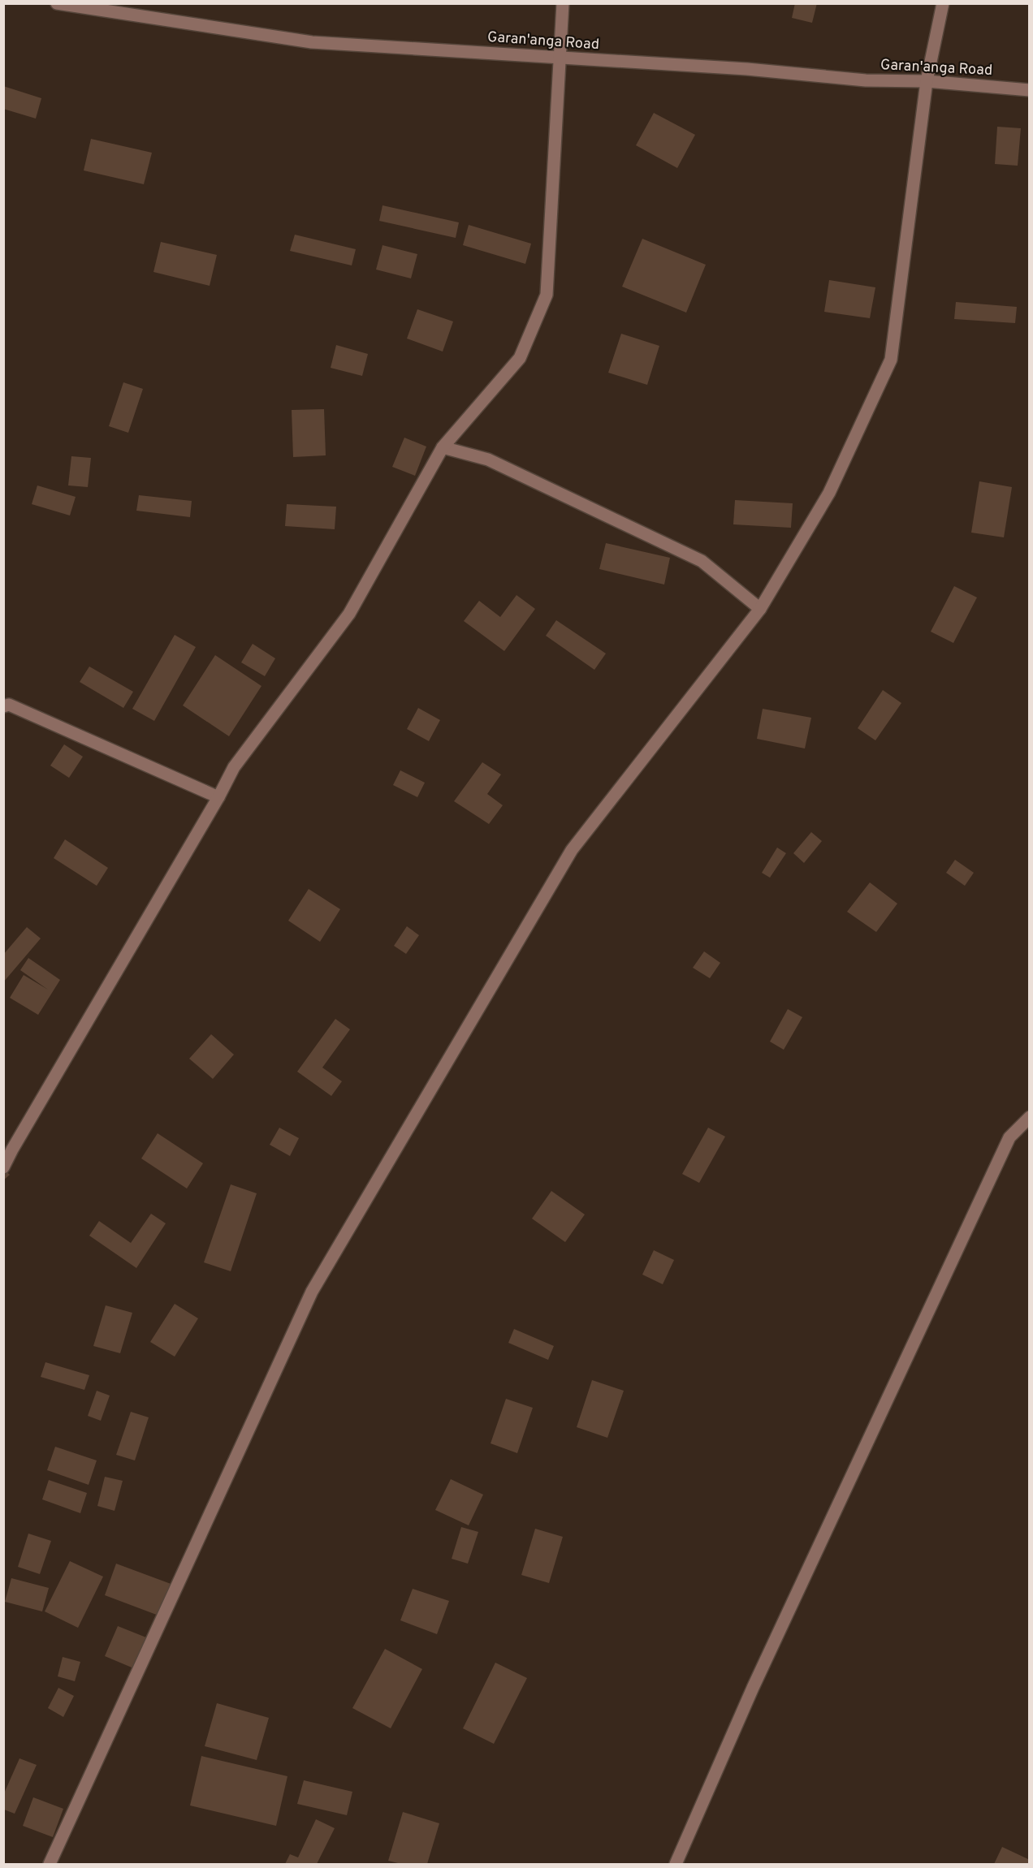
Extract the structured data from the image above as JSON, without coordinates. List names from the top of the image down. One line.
{"streets":{"street":["Garan'anga Road"]}}
